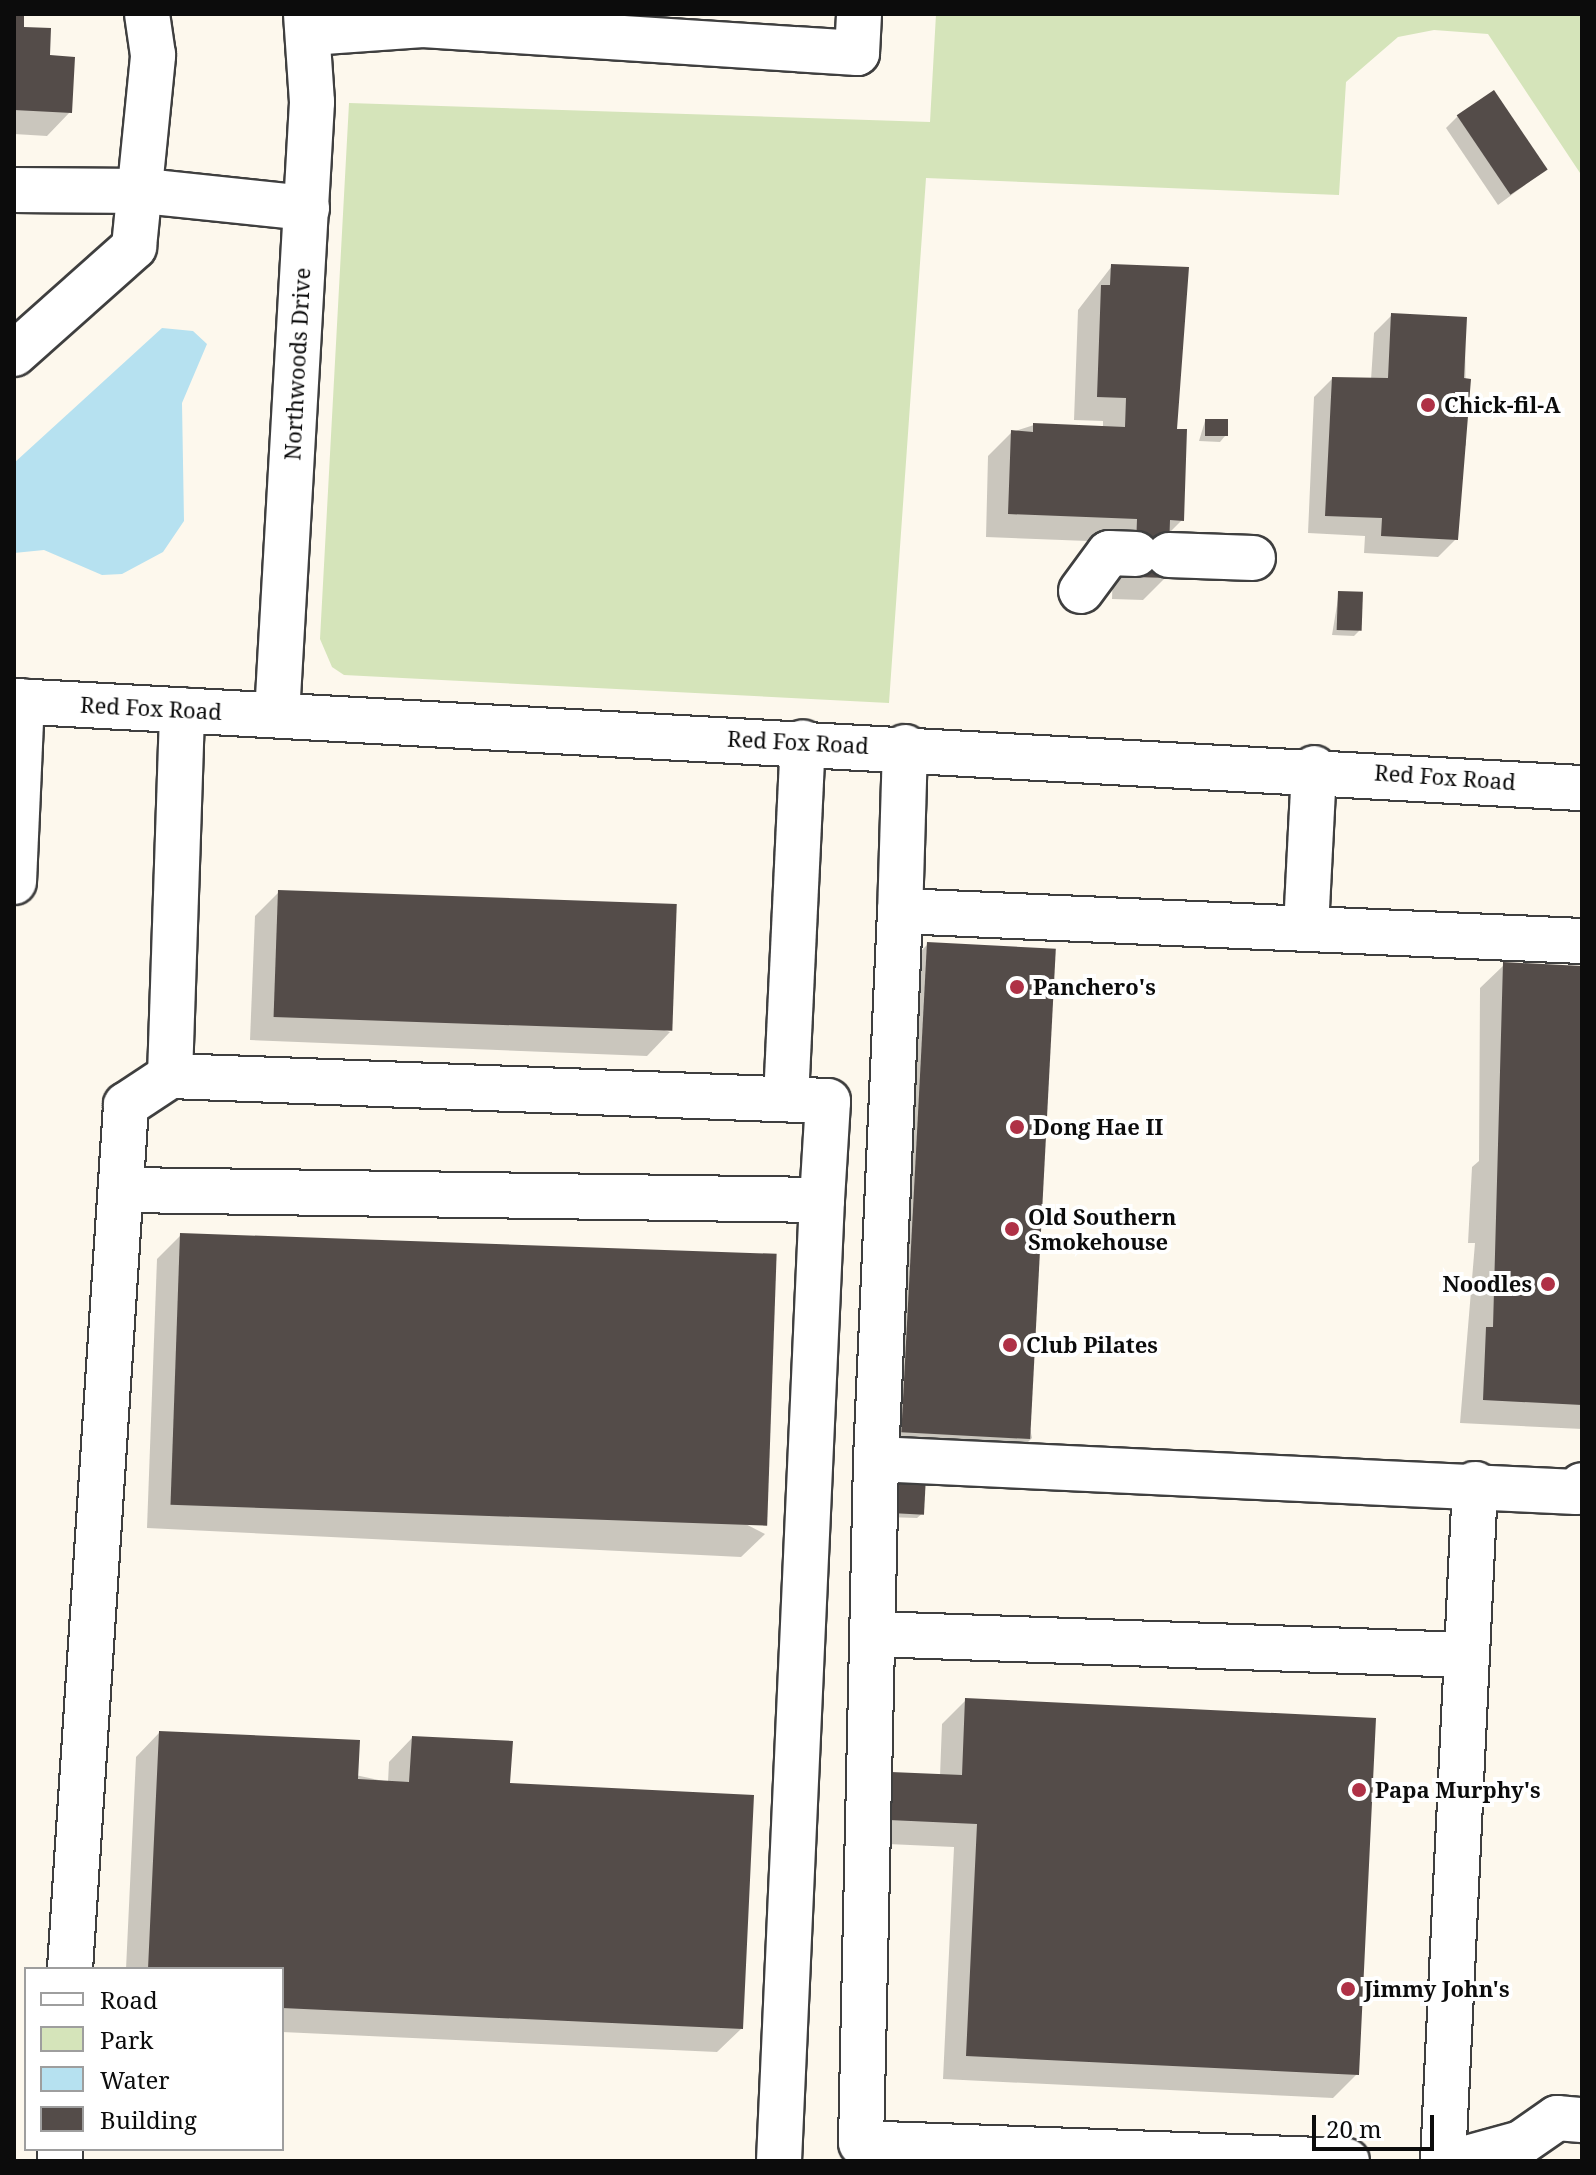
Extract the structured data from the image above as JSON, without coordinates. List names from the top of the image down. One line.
{"streets":{"street":["Northwoods Drive","Red Fox Road"]},"crossings":[["Northwoods Drive","Red Fox Road"]],"places":["Chick-fil-A","Panchero's","Dong Hae II","Old Southern Smokehouse","Noodles","Club Pilates","Papa Murphy's","Jimmy John's"],"legend":["Road","Park","Water","Building"],"scale_bar":"20 m"}
